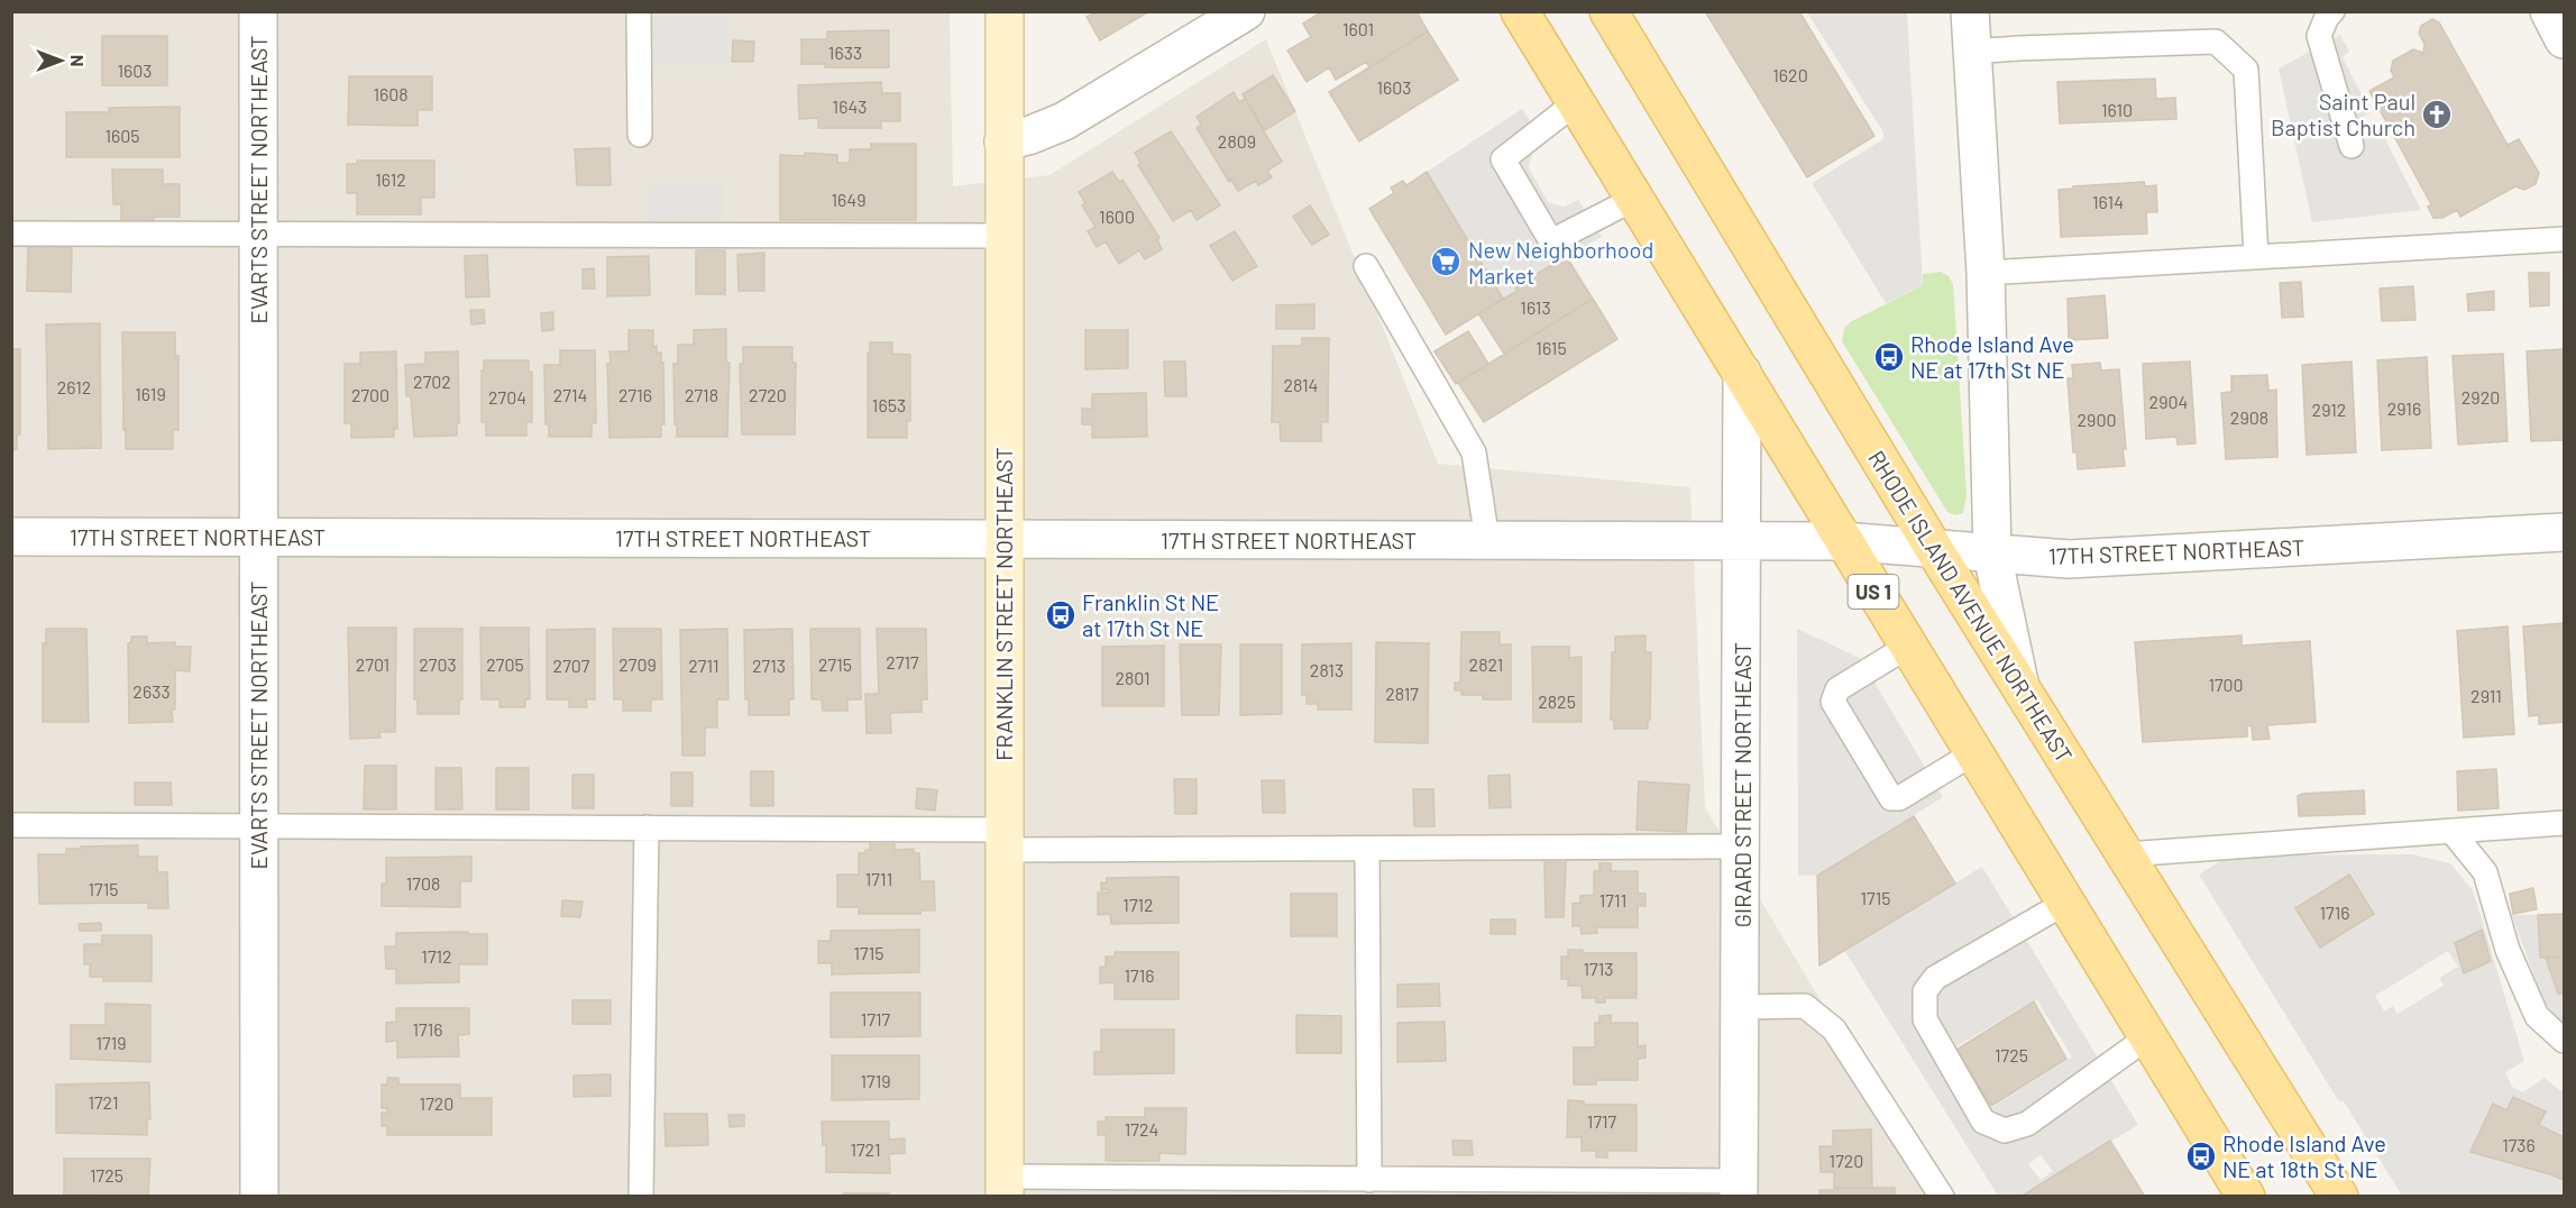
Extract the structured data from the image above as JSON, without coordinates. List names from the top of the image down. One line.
{"streets":{"main road":["US 1","RHODE ISLAND AVENUE NORTHEAST"],"street":["EVARTS STREET NORTHEAST","17TH STREET NORTHEAST","FRANKLIN STREET NORTHEAST","GIRARD STREET NORTHEAST"]},"crossings":[["EVARTS STREET NORTHEAST","17TH STREET NORTHEAST"],["17TH STREET NORTHEAST","US 1"],["17TH STREET NORTHEAST","FRANKLIN STREET NORTHEAST"],["17TH STREET NORTHEAST","RHODE ISLAND AVENUE NORTHEAST"],["17TH STREET NORTHEAST","GIRARD STREET NORTHEAST"],["US 1","GIRARD STREET NORTHEAST"]],"places":{"church":["Saint Paul Baptist Church"],"supermarket":["New Neighborhood Market"],"bus stop":["Rhode Island Ave NE at 17th St NE","Franklin St NE at 17th St NE","Rhode Island Ave NE at 18th St NE"]},"house_numbers":["1601","1633","1603","1620","1603","1608","1643","1610","1605","2809","1612","1649","1614","1600","1613","1615","2702","2814","2612","1619","2700","2714","2716","2718","2720","2704","2920","2904","1653","2916","2912","2908","2900","2717","2701","2703","2705","2709","2715","2821","2707","2711","2713","2813","2801","1700","2633","2817","2911","2825","1711","1708","1715","1715","1711","1712","1716","1715","1712","1713","1716","1717","1716","1719","1725","1719","1721","1720","1717","1724","1736","1721","1720","1725"],"north":"right"}
